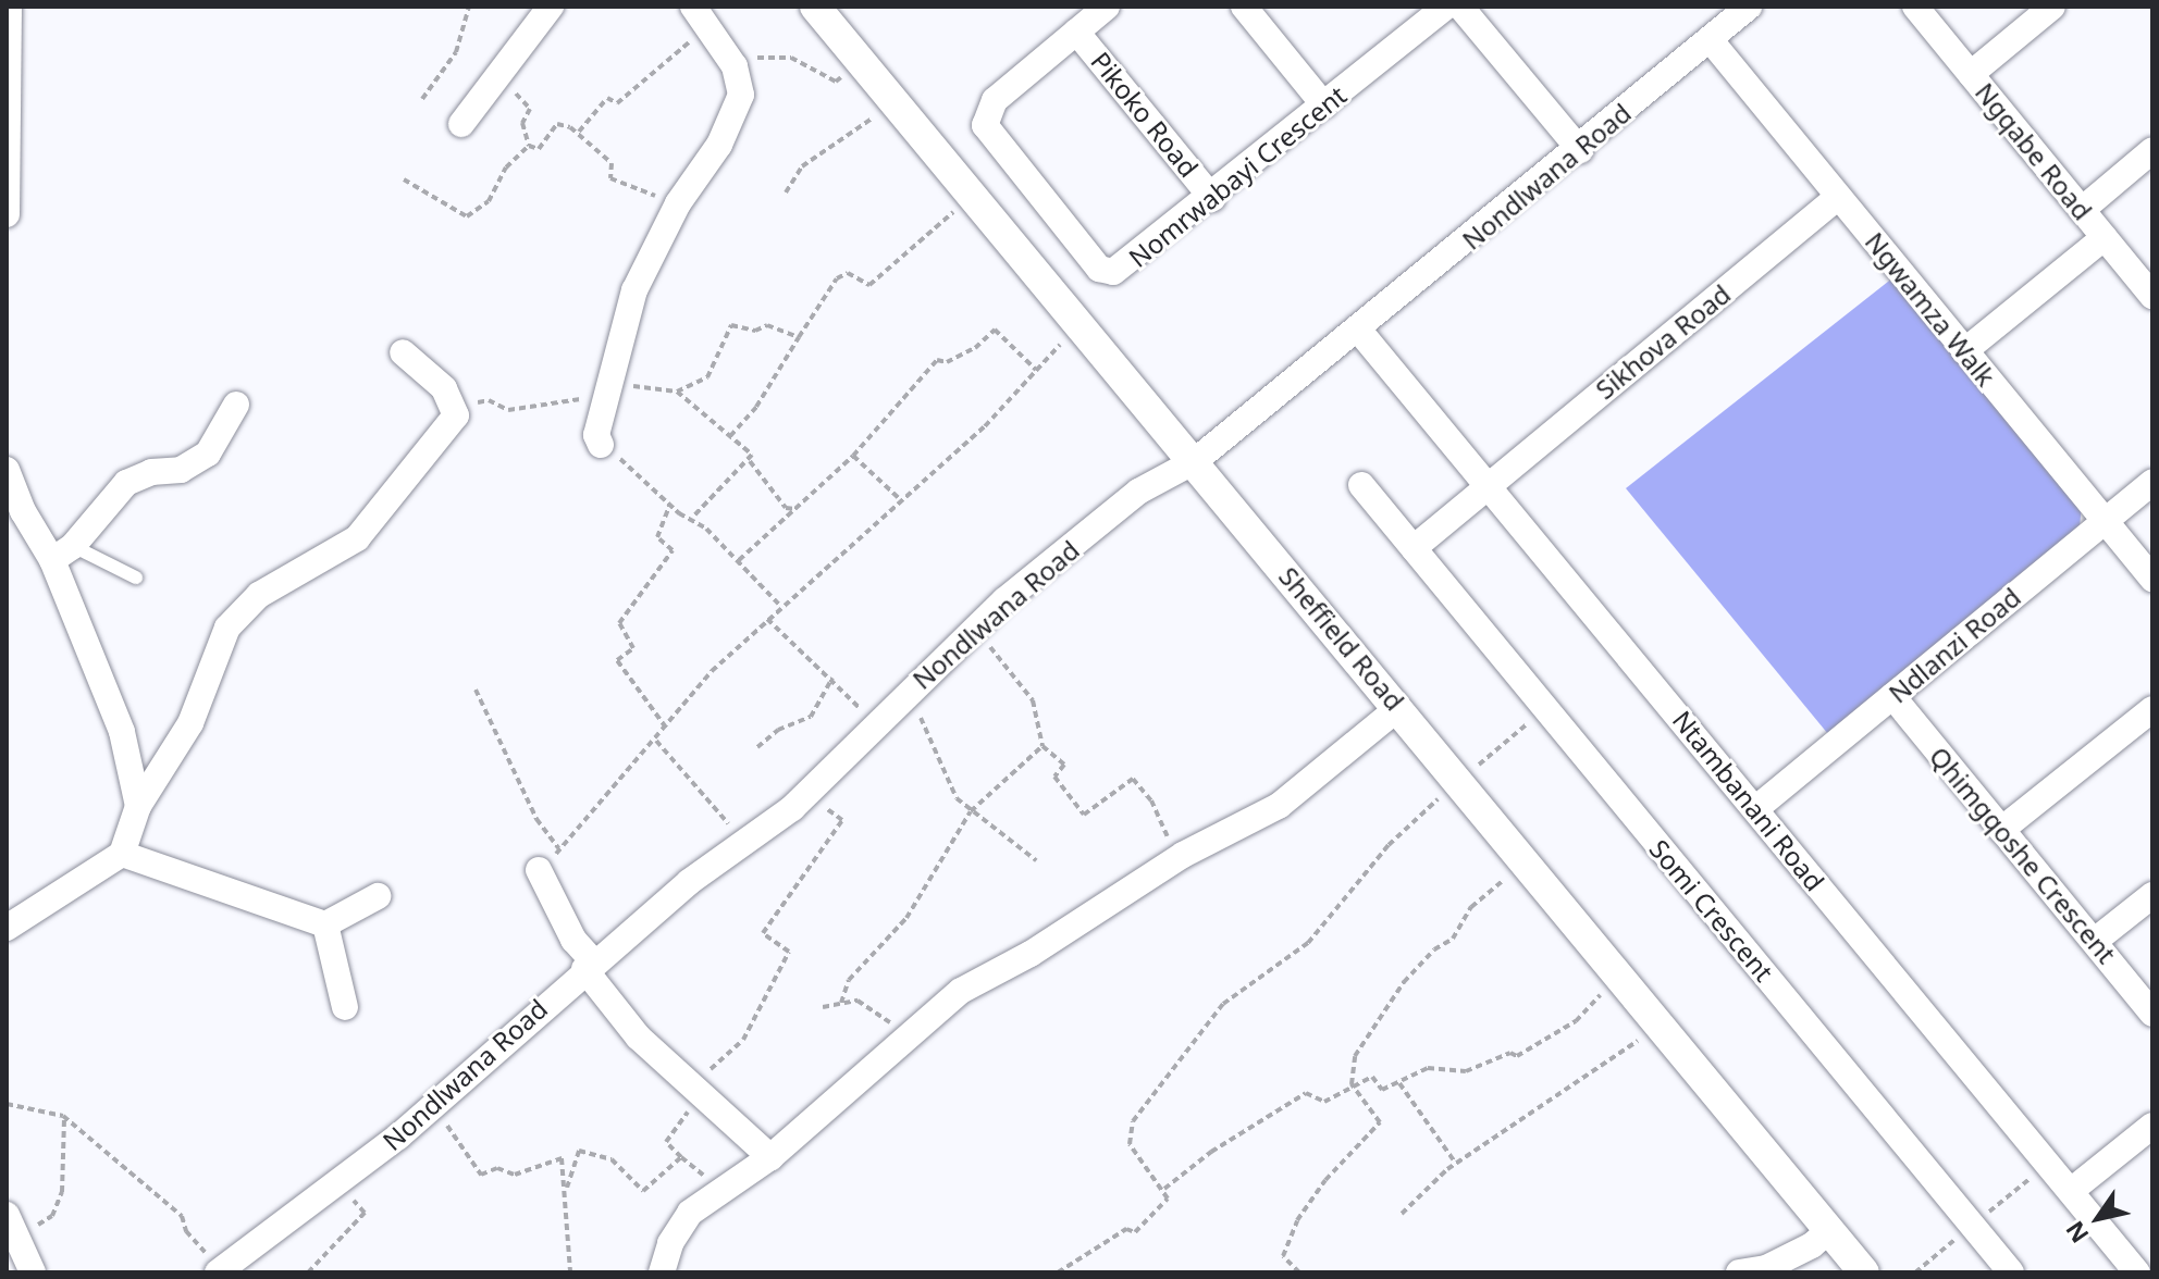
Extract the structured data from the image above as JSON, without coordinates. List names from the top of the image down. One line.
{"streets":{"street":["Pikoko Road","Ngqabe Road","Nomrwabayi Crescent","Nondlwana Road","Ngwamza Walk","Sikhova Road","Sheffield Road","Ndlanzi Road","Ntambanani Road","Qhimgqoshe Crescent","Somi Crescent"]},"crossings":[["Pikoko Road","Nomrwabayi Crescent"],["Nondlwana Road","Ngwamza Walk"],["Nondlwana Road","Sheffield Road"],["Nondlwana Road","Ntambanani Road"],["Ngwamza Walk","Sikhova Road"],["Ngwamza Walk","Ndlanzi Road"],["Sikhova Road","Ntambanani Road"],["Ndlanzi Road","Ntambanani Road"],["Ndlanzi Road","Qhimgqoshe Crescent"]],"north":"bottom left"}
